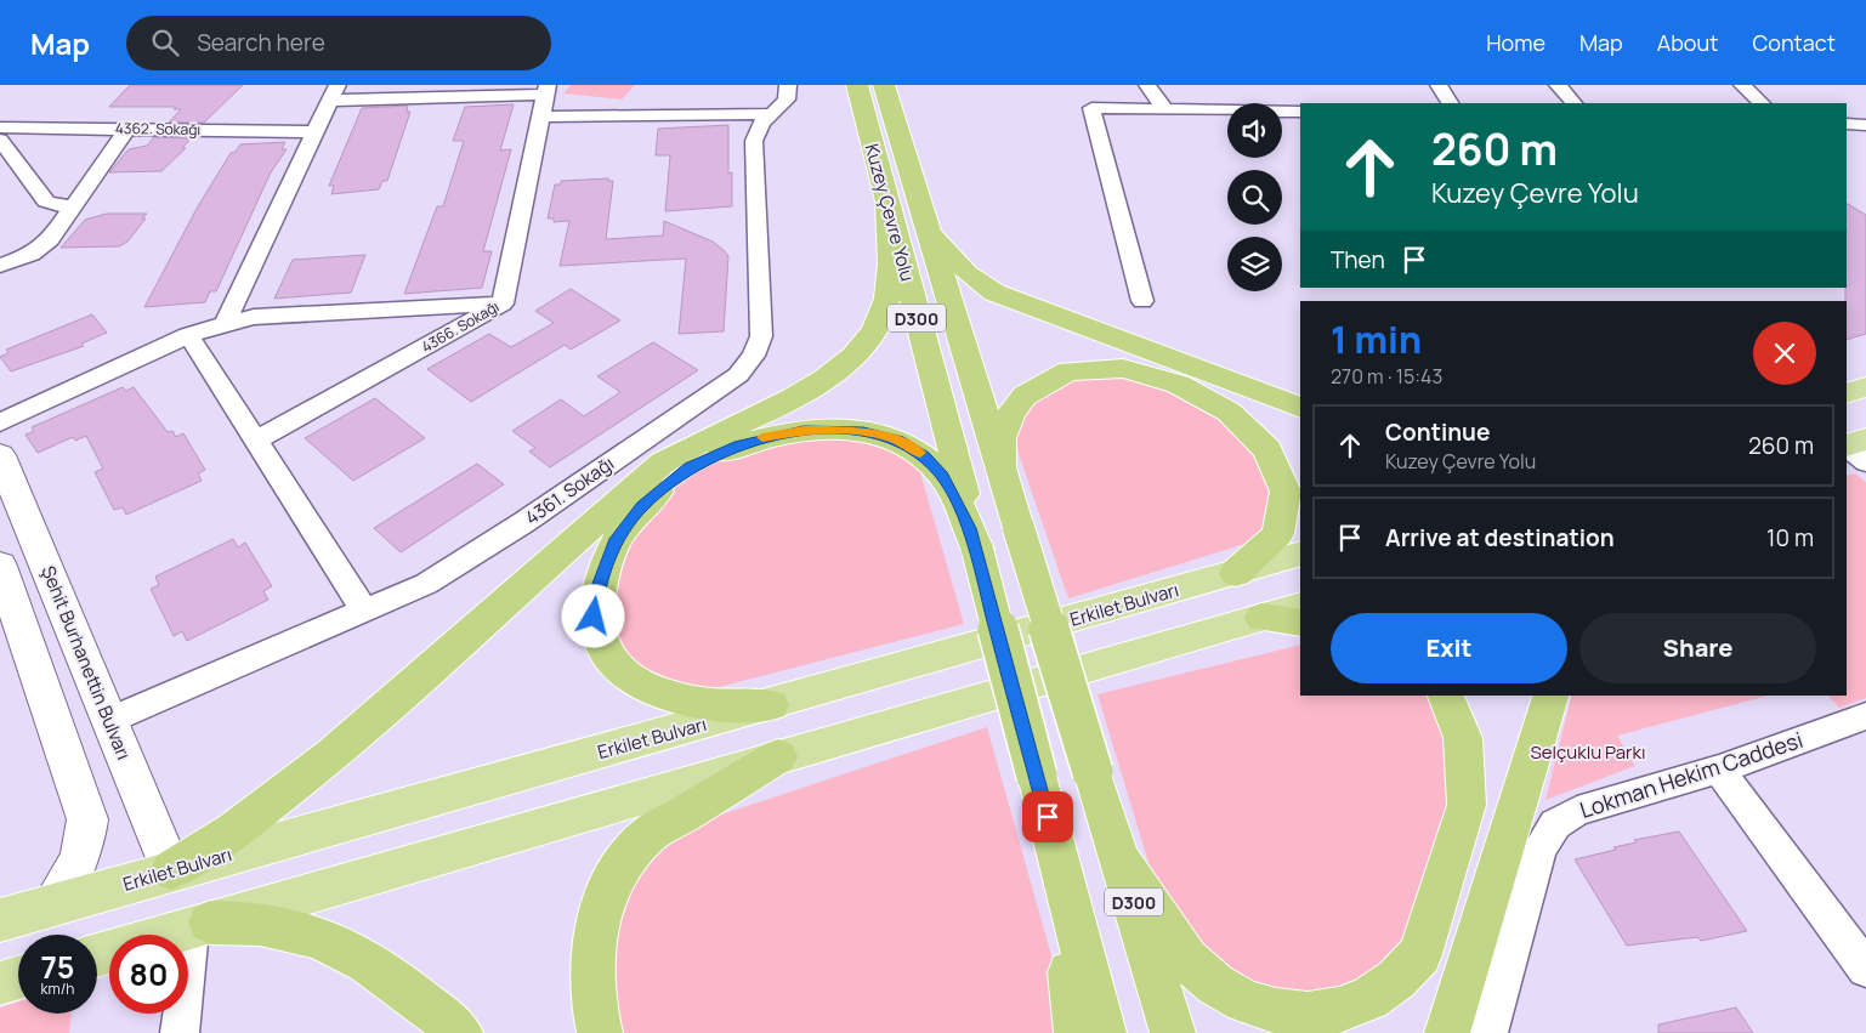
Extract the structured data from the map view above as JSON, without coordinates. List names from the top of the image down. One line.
{"streets":{"highway":["Kuzey Çevre Yolu","D300"],"main road":["Erkilet Bulvarı"],"street":["4362. Sokağı","4366. Sokağı","4361. Sokağı","Şehit Burhanettin Bulvarı","Lokman Hekim Caddesi"]},"crossings":[["Kuzey Çevre Yolu","D300"],["4361. Sokağı","Şehit Burhanettin Bulvarı"],["Erkilet Bulvarı","Şehit Burhanettin Bulvarı"]],"parks":["Selçuklu Parkı"],"page":{"header":"Map","search":"Search here","nav":["Home","Map","About","Contact"],"turn":["260 m","Kuzey Çevre Yolu"],"then":"Then","heading":["1 min","270 m · 15:43"],"list":[{"name":"Continue","note":"Kuzey Çevre Yolu","value":"260 m"},{"name":"Arrive at destination","value":"10 m"}],"buttons":["Exit","Share"],"speed":"75 km/h","limit":"80"}}
